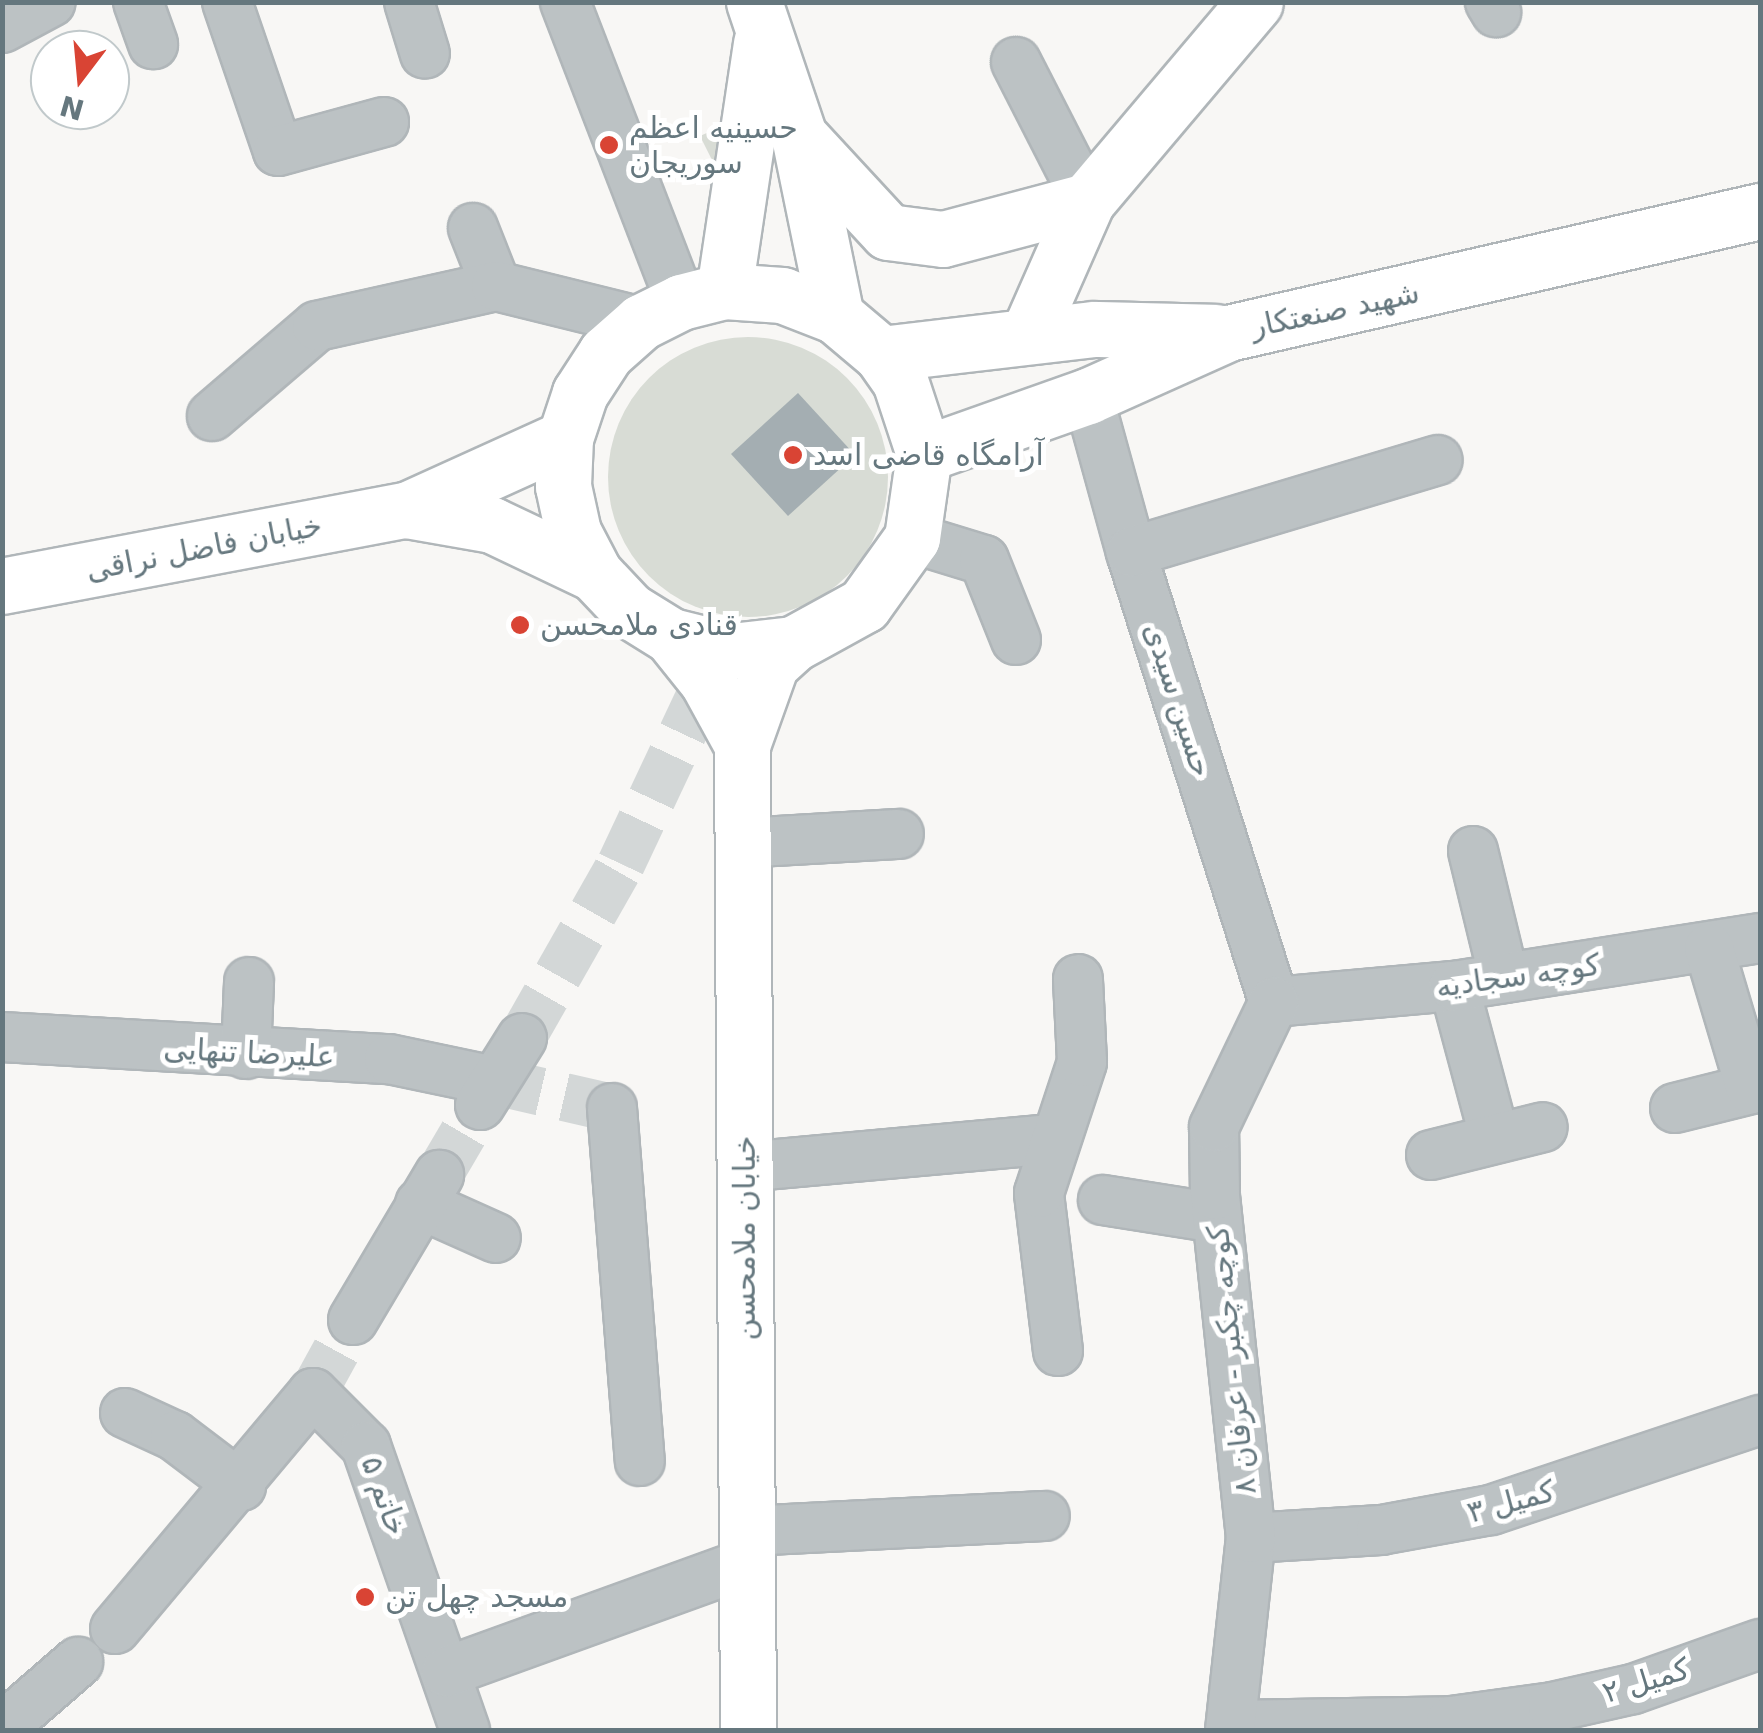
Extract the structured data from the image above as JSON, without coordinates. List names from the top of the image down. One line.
{"streets":{"main road":["شهید صنعتکار","خیابان فاضل نراقی","خیابان ملامحسن"],"street":["حسین سیدی","کوچه سجادیه","علیرضا تنهایی","کوچه چکبر - عرفان ۸","خاتم ۵","کمیل ۳","کمیل ۲"]},"crossings":[["شهید صنعتکار","حسین سیدی"],["حسین سیدی","کوچه سجادیه"],["حسین سیدی","کوچه چکبر - عرفان ۸"],["کوچه سجادیه","کوچه چکبر - عرفان ۸"],["کوچه چکبر - عرفان ۸","کمیل ۳"],["کوچه چکبر - عرفان ۸","کمیل ۲"]],"places":["حسینیه اعظم سوریجان","آرامگاه قاضی اسد","قنادی ملامحسن","مسجد چهل تن"],"north":"bottom"}
